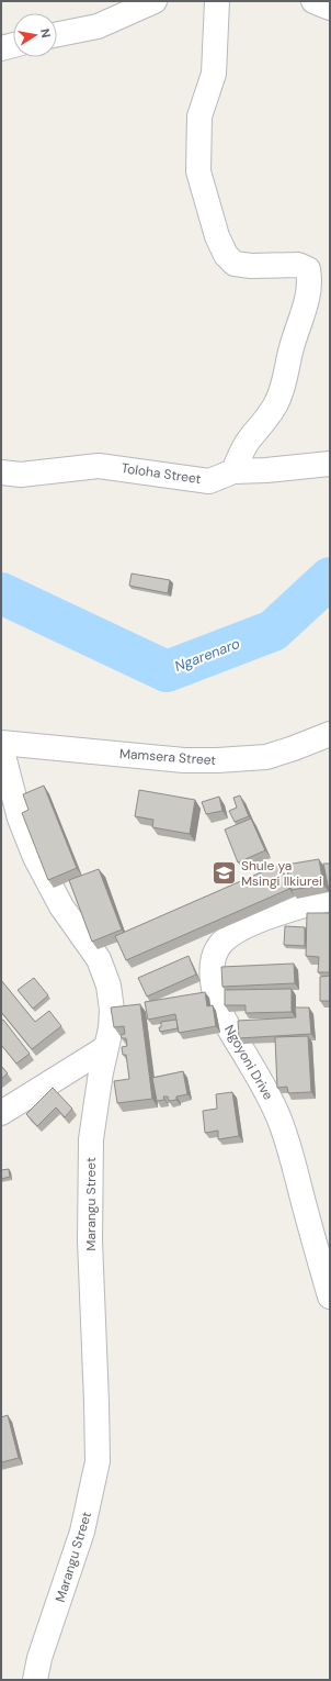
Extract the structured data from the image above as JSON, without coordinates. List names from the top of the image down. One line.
{"streets":{"street":["Toloha Street","Mamsera Street","Ngoyoni Drive","Marangu Street"]},"water":["Ngarenaro"],"places":{"school or university":["Shule ya Msingi Ilkiurei"]},"north":"right"}
